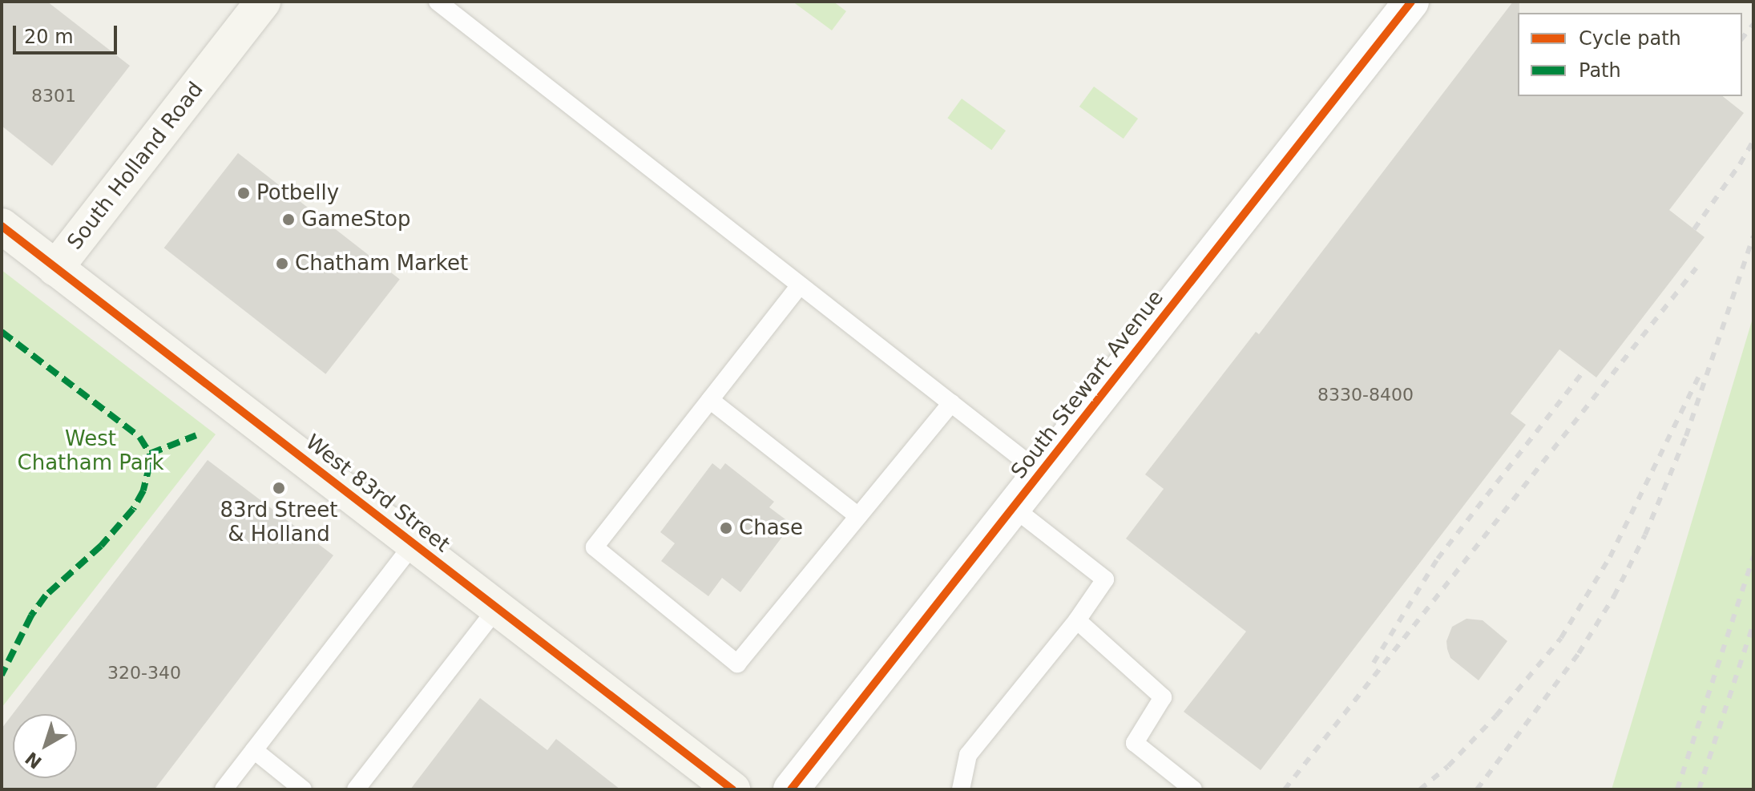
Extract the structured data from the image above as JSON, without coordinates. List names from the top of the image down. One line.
{"streets":{"street":["South Holland Road","South Stewart Avenue","West 83rd Street"]},"crossings":[["South Holland Road","West 83rd Street"]],"parks":["West Chatham Park"],"places":["Potbelly","GameStop","Chatham Market","83rd Street & Holland","Chase"],"house_numbers":["8301","8330-8400","320-340"],"legend":["Cycle path","Path"],"scale_bar":"20 m","north":"bottom left"}
